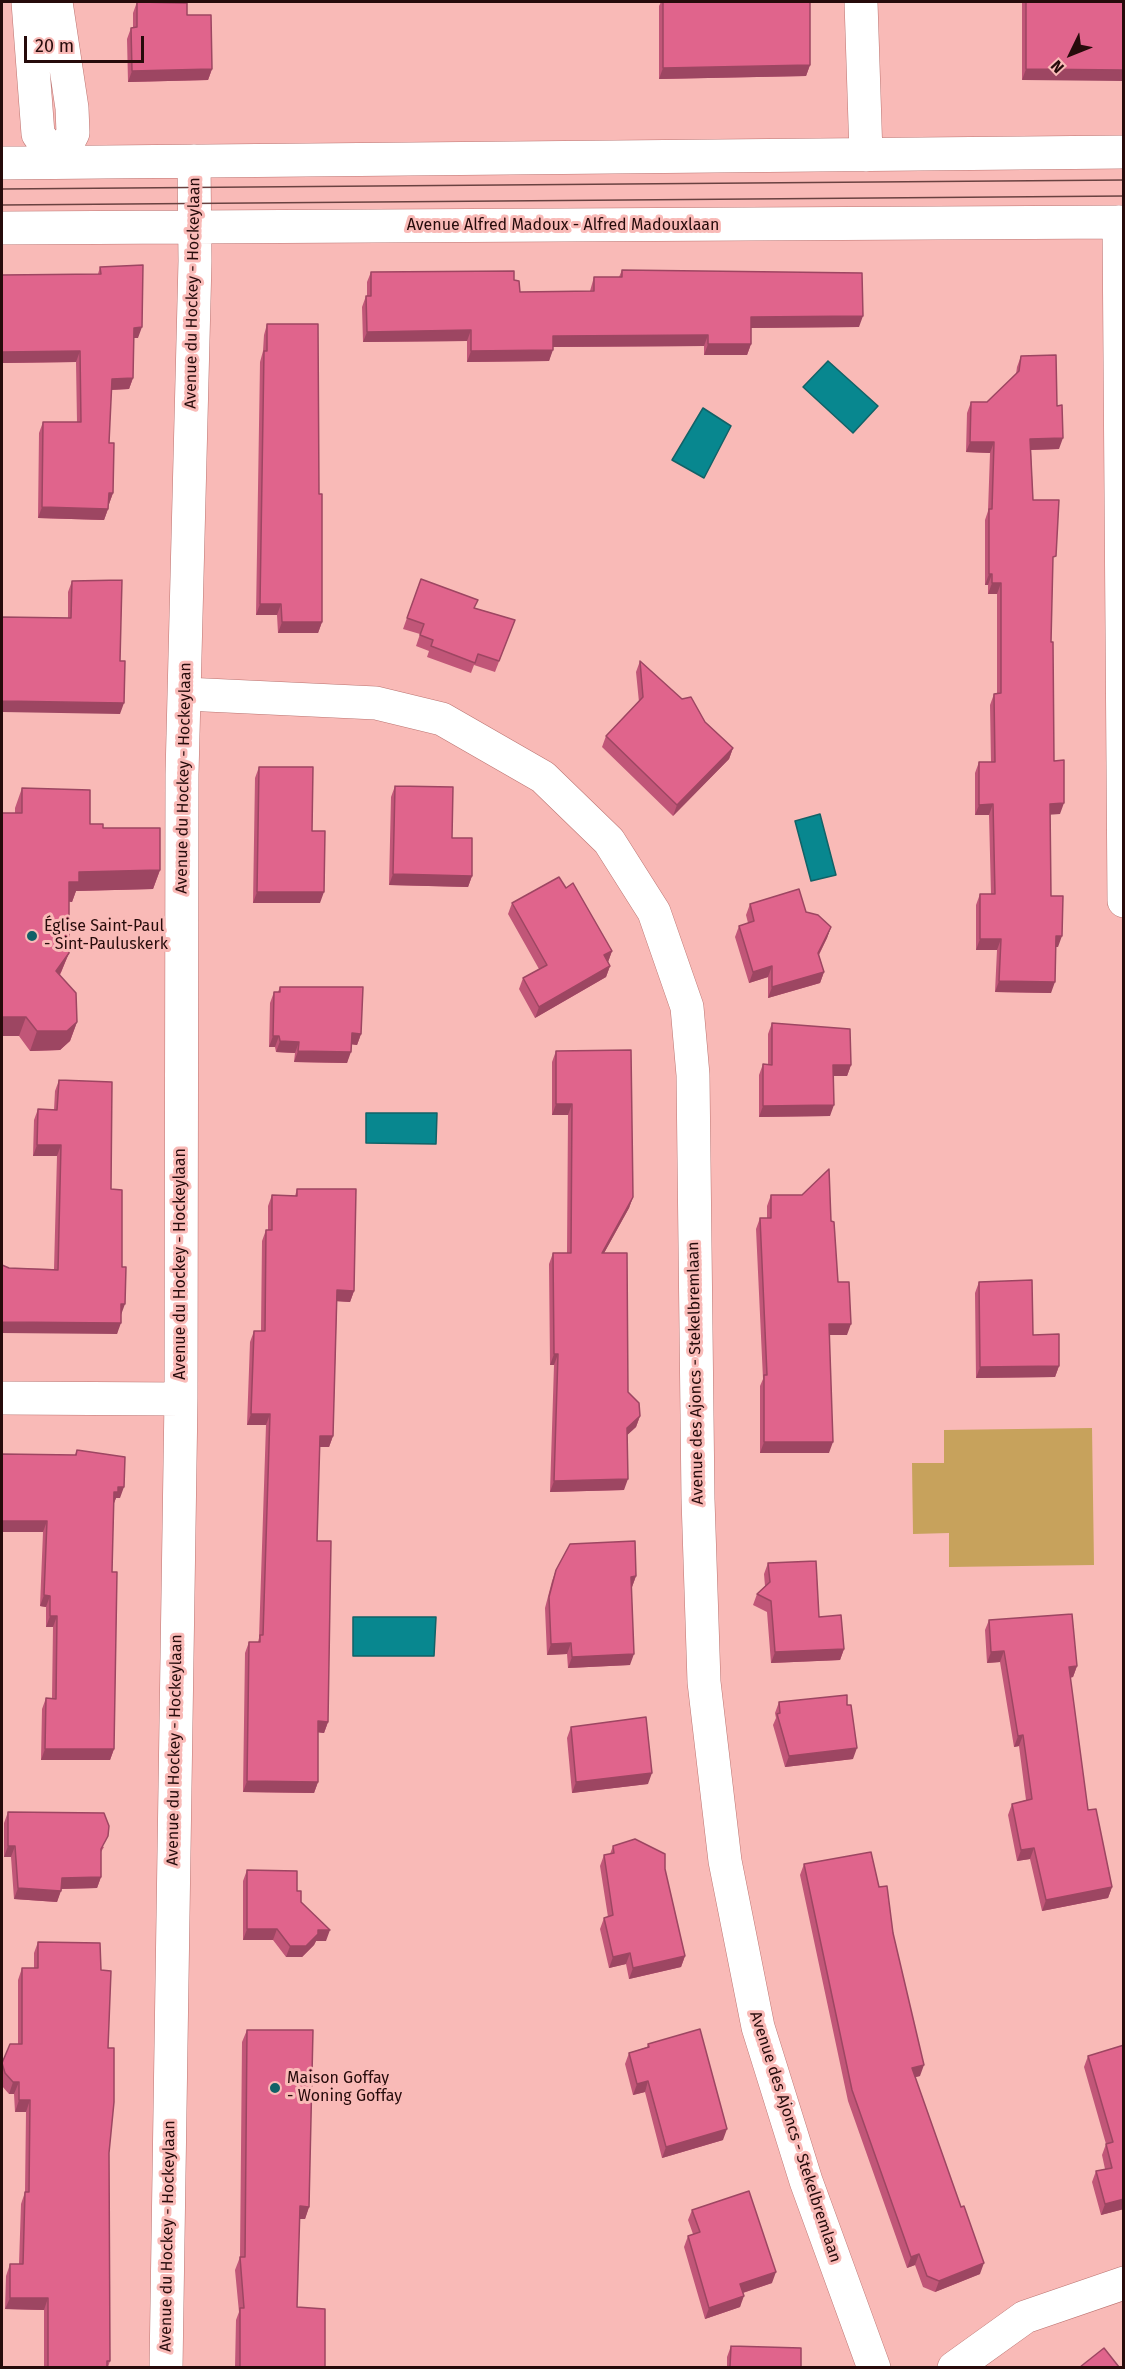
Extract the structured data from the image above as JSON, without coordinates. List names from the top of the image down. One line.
{"streets":{"street":["Avenue Alfred Madoux - Alfred Madouxlaan","Avenue du Hockey - Hockeylaan","Avenue des Ajoncs - Stekelbremlaan"]},"crossings":[["Avenue Alfred Madoux - Alfred Madouxlaan","Avenue du Hockey - Hockeylaan"],["Avenue du Hockey - Hockeylaan","Avenue des Ajoncs - Stekelbremlaan"]],"places":["Église Saint-Paul - Sint-Pauluskerk","Maison Goffay - Woning Goffay"],"scale_bar":"20 m","north":"bottom left"}
